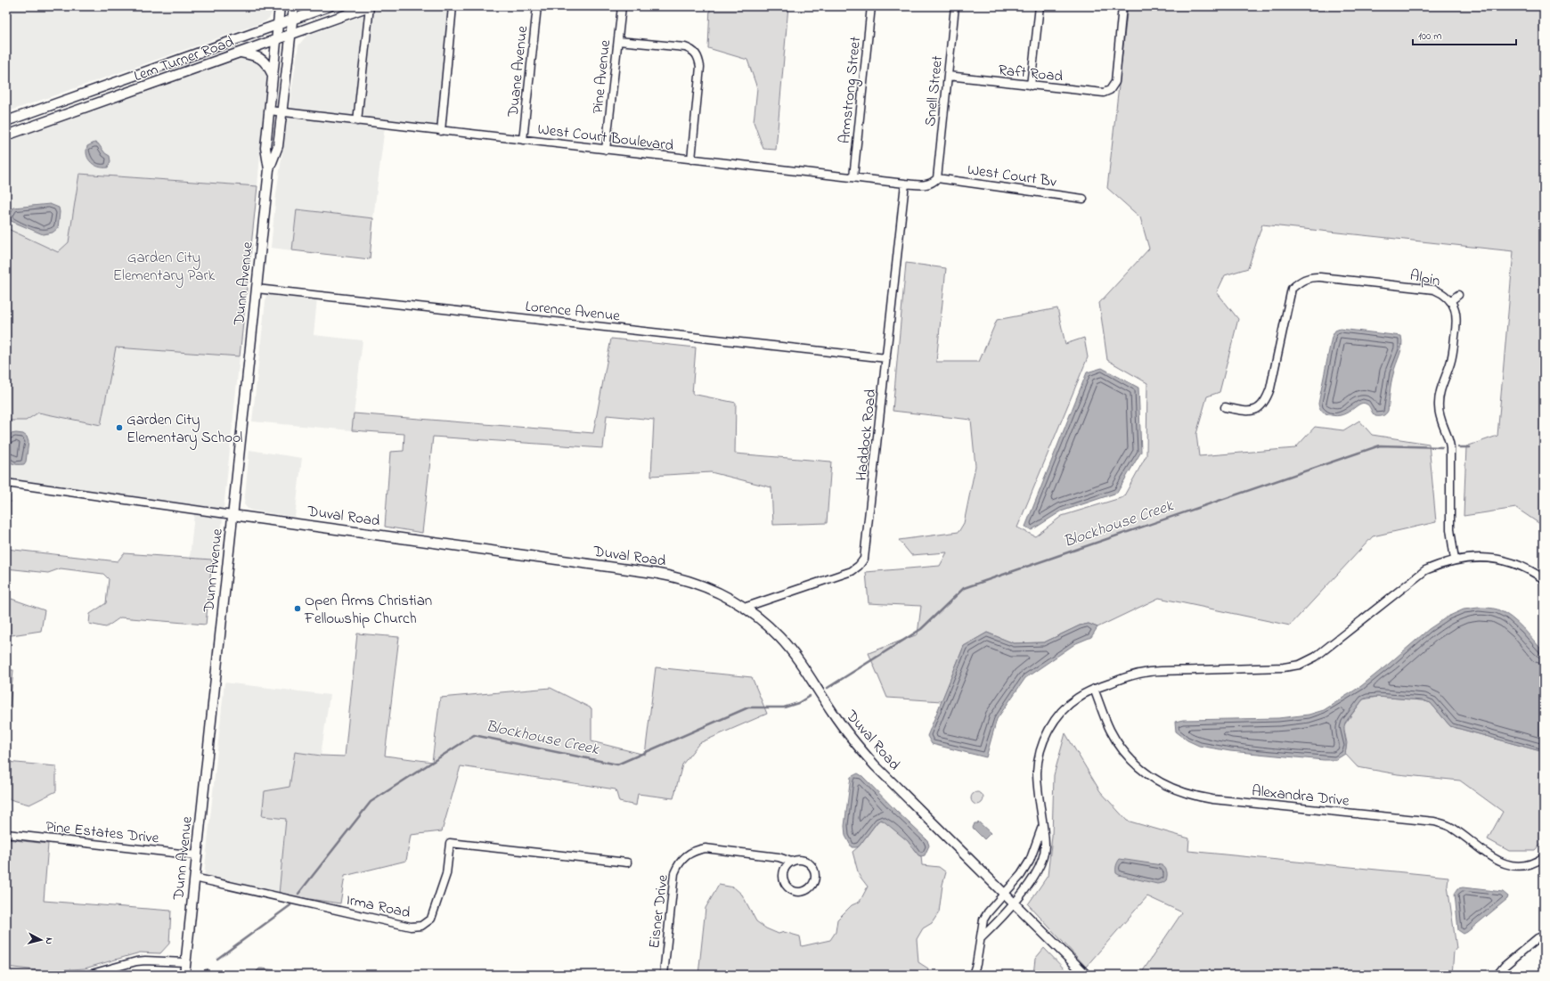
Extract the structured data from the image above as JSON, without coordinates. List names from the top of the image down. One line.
{"streets":{"main road":["Lem Turner Road","Dunn Avenue","Duval Road"],"street":["Duane Avenue","Raft Road","Pine Avenue","Armstrong Street","Snell Street","West Court Boulevard","West Court Bv","Alpin","Lorence Avenue","Haddock Road","Alexandra Drive","Pine Estates Drive","Irma Road","Eisner Drive"]},"crossings":[["Lem Turner Road","Dunn Avenue"],["Duane Avenue","West Court Boulevard"],["Raft Road","Snell Street"],["Pine Avenue","West Court Boulevard"],["Armstrong Street","West Court Boulevard"],["Snell Street","West Court Boulevard"],["Snell Street","West Court Bv"],["West Court Boulevard","West Court Bv"],["West Court Boulevard","Dunn Avenue"],["West Court Boulevard","Haddock Road"],["Dunn Avenue","Lorence Avenue"],["Dunn Avenue","Duval Road"],["Dunn Avenue","Pine Estates Drive"],["Dunn Avenue","Irma Road"],["Lorence Avenue","Haddock Road"],["Haddock Road","Duval Road"]],"water":["Blockhouse Creek"],"parks":["Garden City Elementary Park"],"places":["Garden City Elementary School","Open Arms Christian Fellowship Church"],"scale_bar":"100 m","north":"right"}
